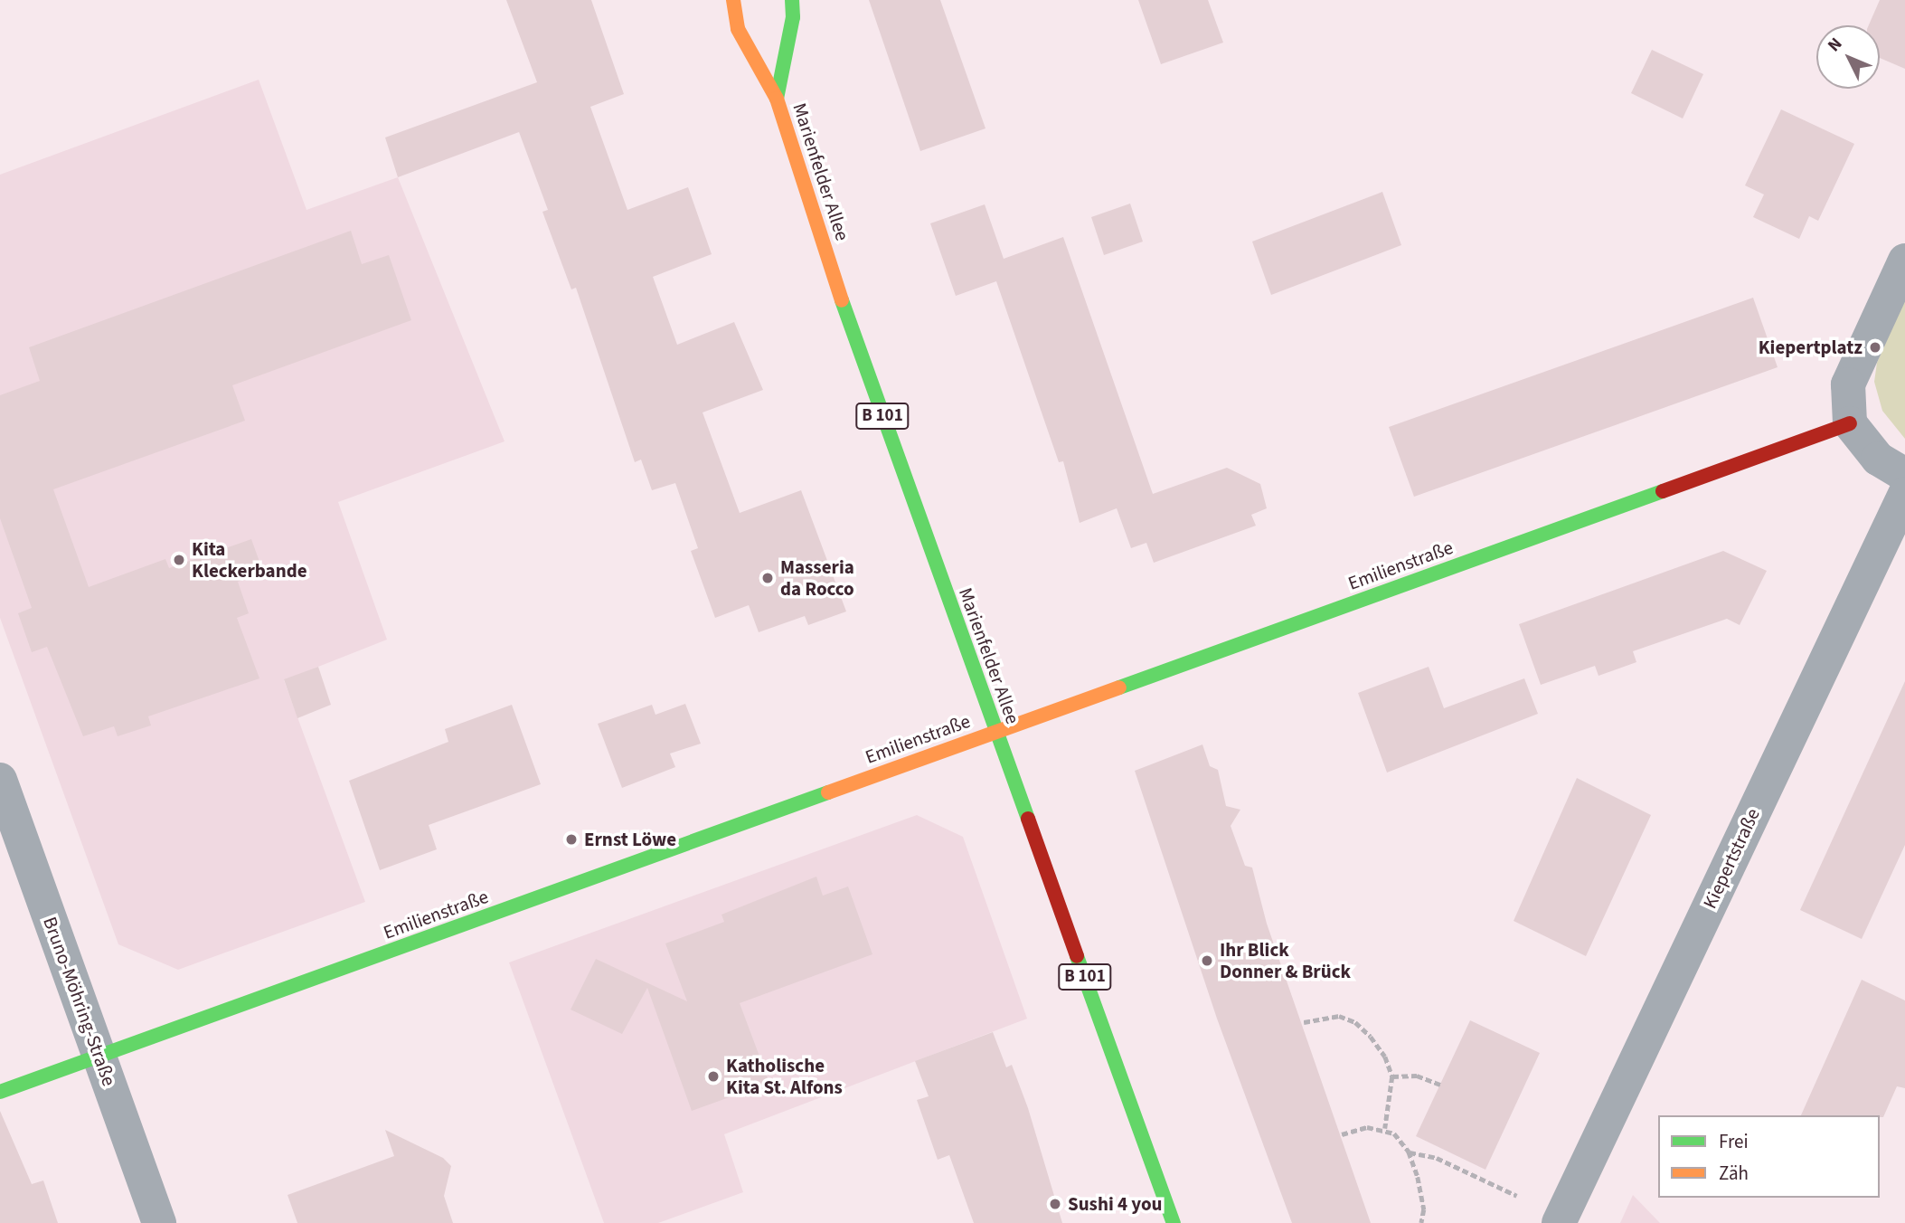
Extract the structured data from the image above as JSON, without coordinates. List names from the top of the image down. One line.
{"streets":{"street":["Marienfelder Allee","B 101","Emilienstraße","Kiepertstraße","Bruno-Möhring-Straße"]},"crossings":[["Marienfelder Allee","Emilienstraße"],["Emilienstraße","Bruno-Möhring-Straße"]],"places":["Kiepertplatz","Kita Kleckerbande","Masseria da Rocco","Ernst Löwe","Ihr Blick Donner & Brück","Katholische Kita St. Alfons","Sushi 4 you"],"legend":["Frei","Zäh"],"north":"top left"}
